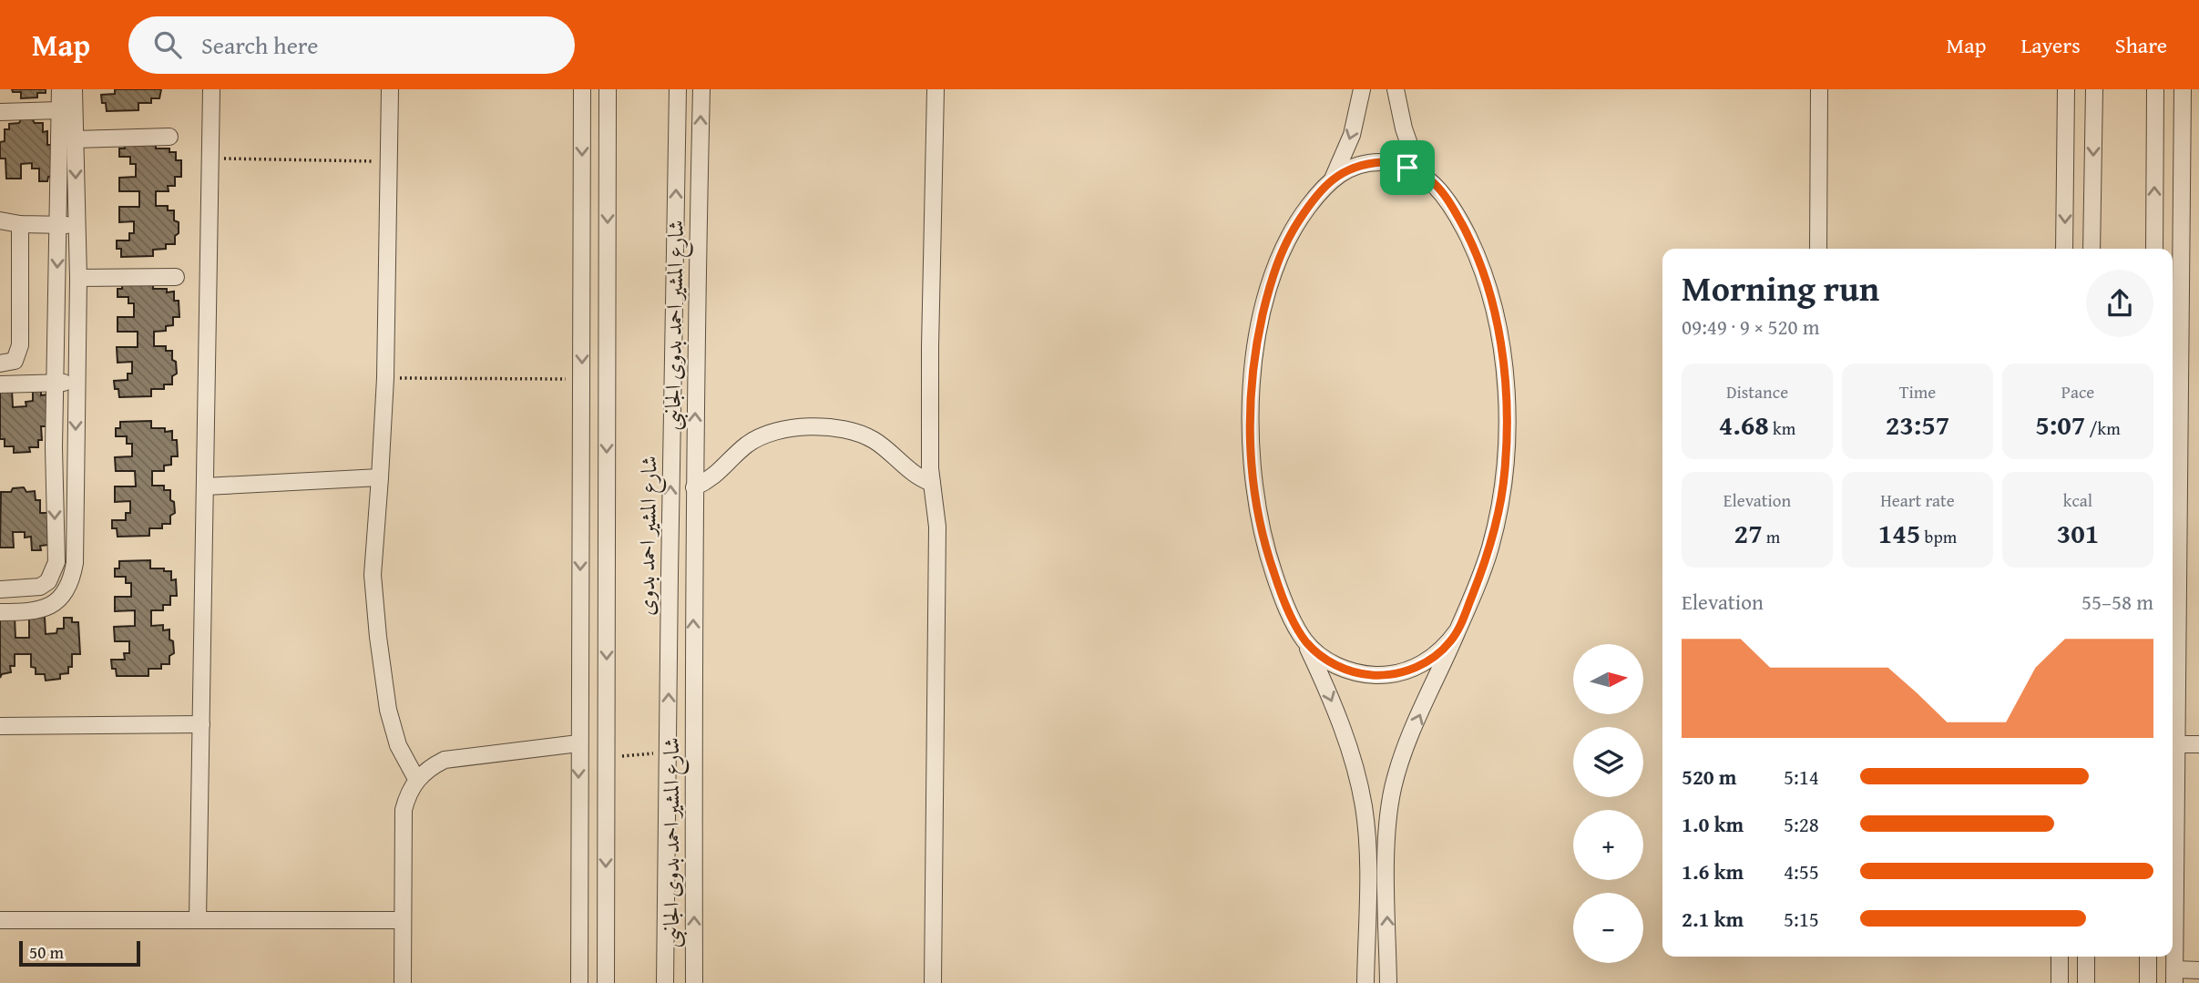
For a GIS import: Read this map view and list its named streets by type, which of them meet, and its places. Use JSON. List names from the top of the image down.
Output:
{
  "streets": {
    "street": ["شارع المشير احمد بدوى الجانبى", "شارع المشير احمد بدوى"]
  },
  "scale_bar": "50 m",
  "north": "right",
  "page": {
    "header": "Map",
    "search": "Search here",
    "nav": ["Map", "Layers", "Share"],
    "heading": ["Morning run", "09:49 · 9 × 520 m"],
    "stats": [
      ["Distance", "4.68 km"],
      ["Time", "23:57"],
      ["Pace", "5:07 /km"],
      ["Elevation", "27 m"],
      ["Heart rate", "145 bpm"],
      ["kcal", "301"]
    ],
    "chart": ["Elevation", "55–58 m"],
    "map_buttons": ["+", "−"],
    "list": [
      {
        "name": "520 m",
        "note": "5:14"
      },
      {
        "name": "1.0 km",
        "note": "5:28"
      },
      {
        "name": "1.6 km",
        "note": "4:55"
      },
      {
        "name": "2.1 km",
        "note": "5:15"
      }
    ],
    "scale": "50 m"
  }
}
